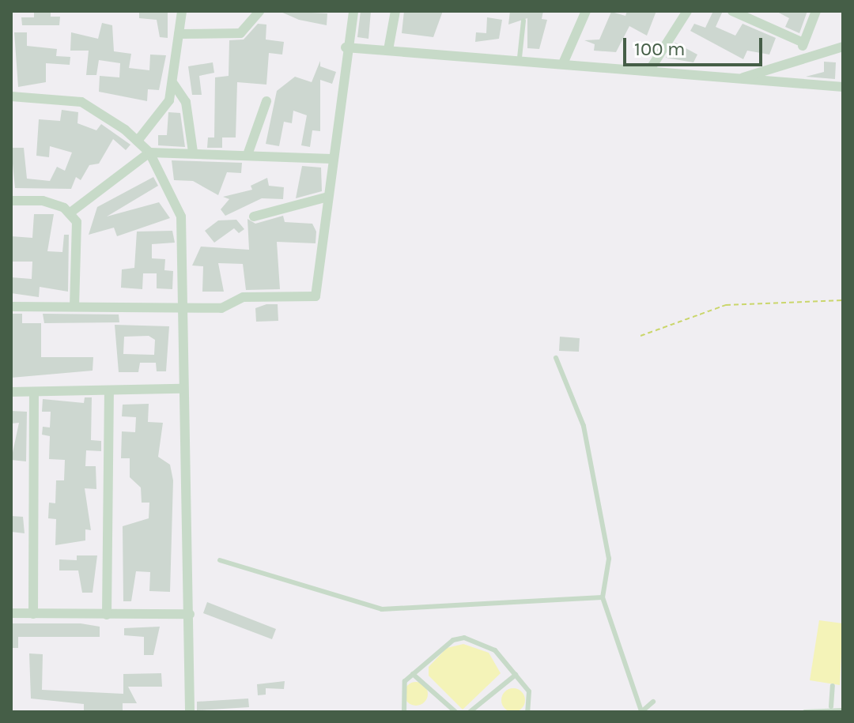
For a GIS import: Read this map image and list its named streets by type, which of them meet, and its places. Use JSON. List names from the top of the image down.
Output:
{
  "scale_bar": "100 m"
}
